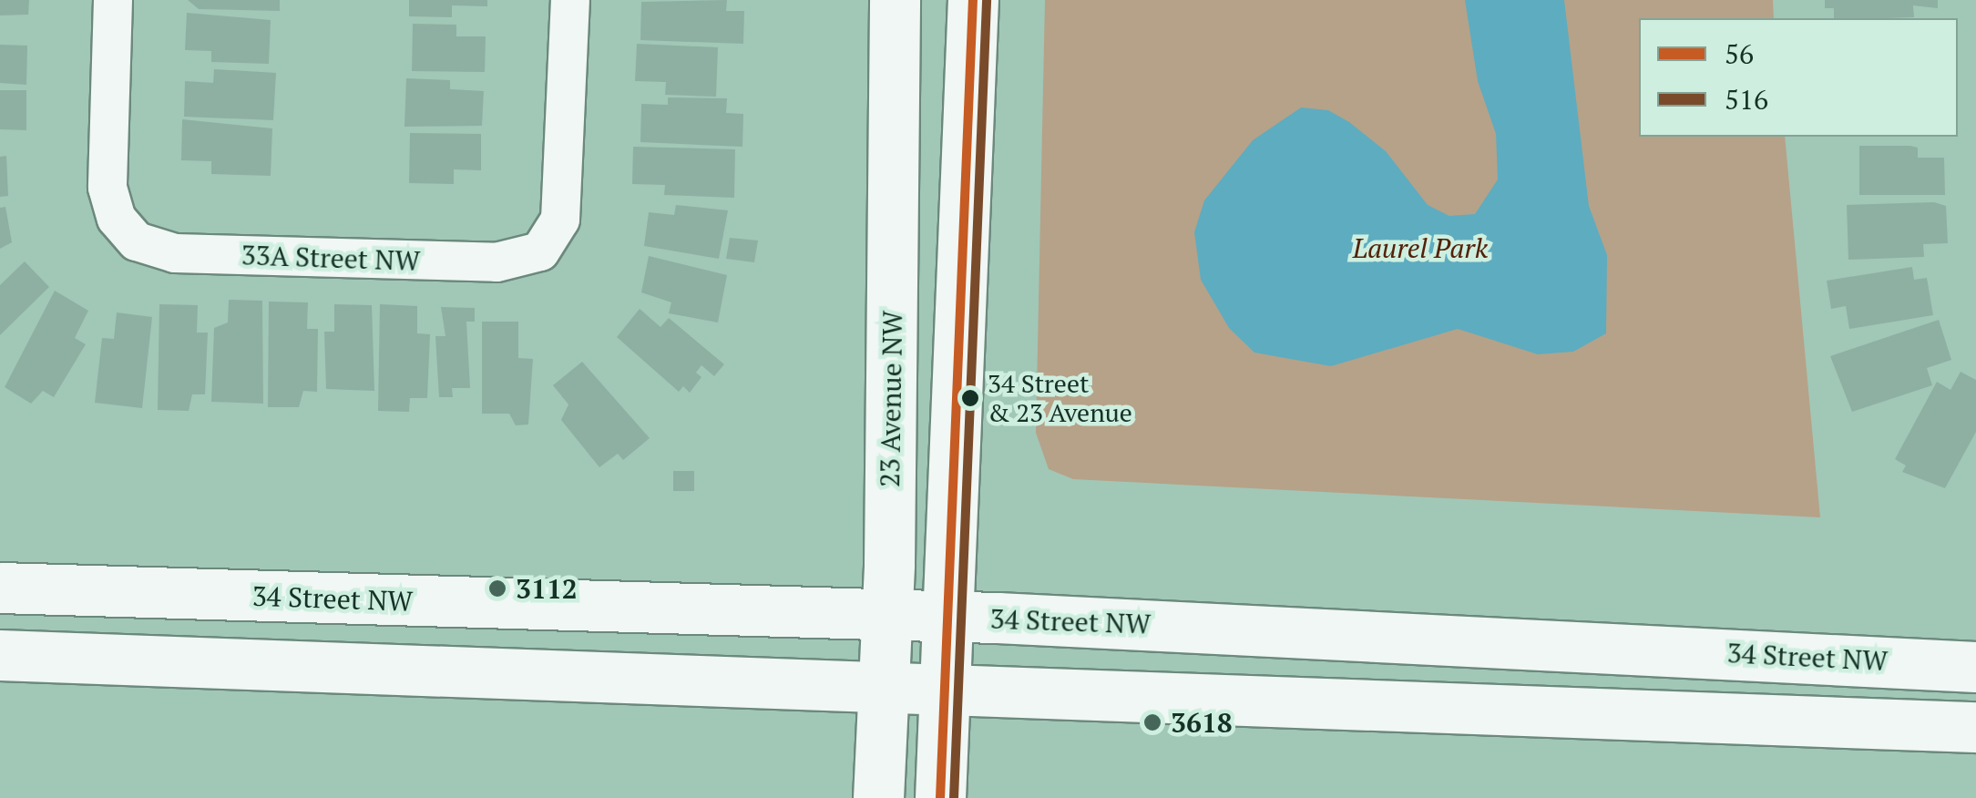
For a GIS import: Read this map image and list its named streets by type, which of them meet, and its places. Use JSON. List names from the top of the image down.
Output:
{
  "streets": {
    "main road": ["23 Avenue NW", "34 Street NW"],
    "street": ["33A Street NW"]
  },
  "crossings": [
    ["23 Avenue NW", "34 Street NW"]
  ],
  "parks": ["Laurel Park"],
  "places": ["34 Street & 23 Avenue", "3112", "3618"],
  "lines": ["transit line 56", "transit line 516"],
  "legend": ["56", "516"]
}
